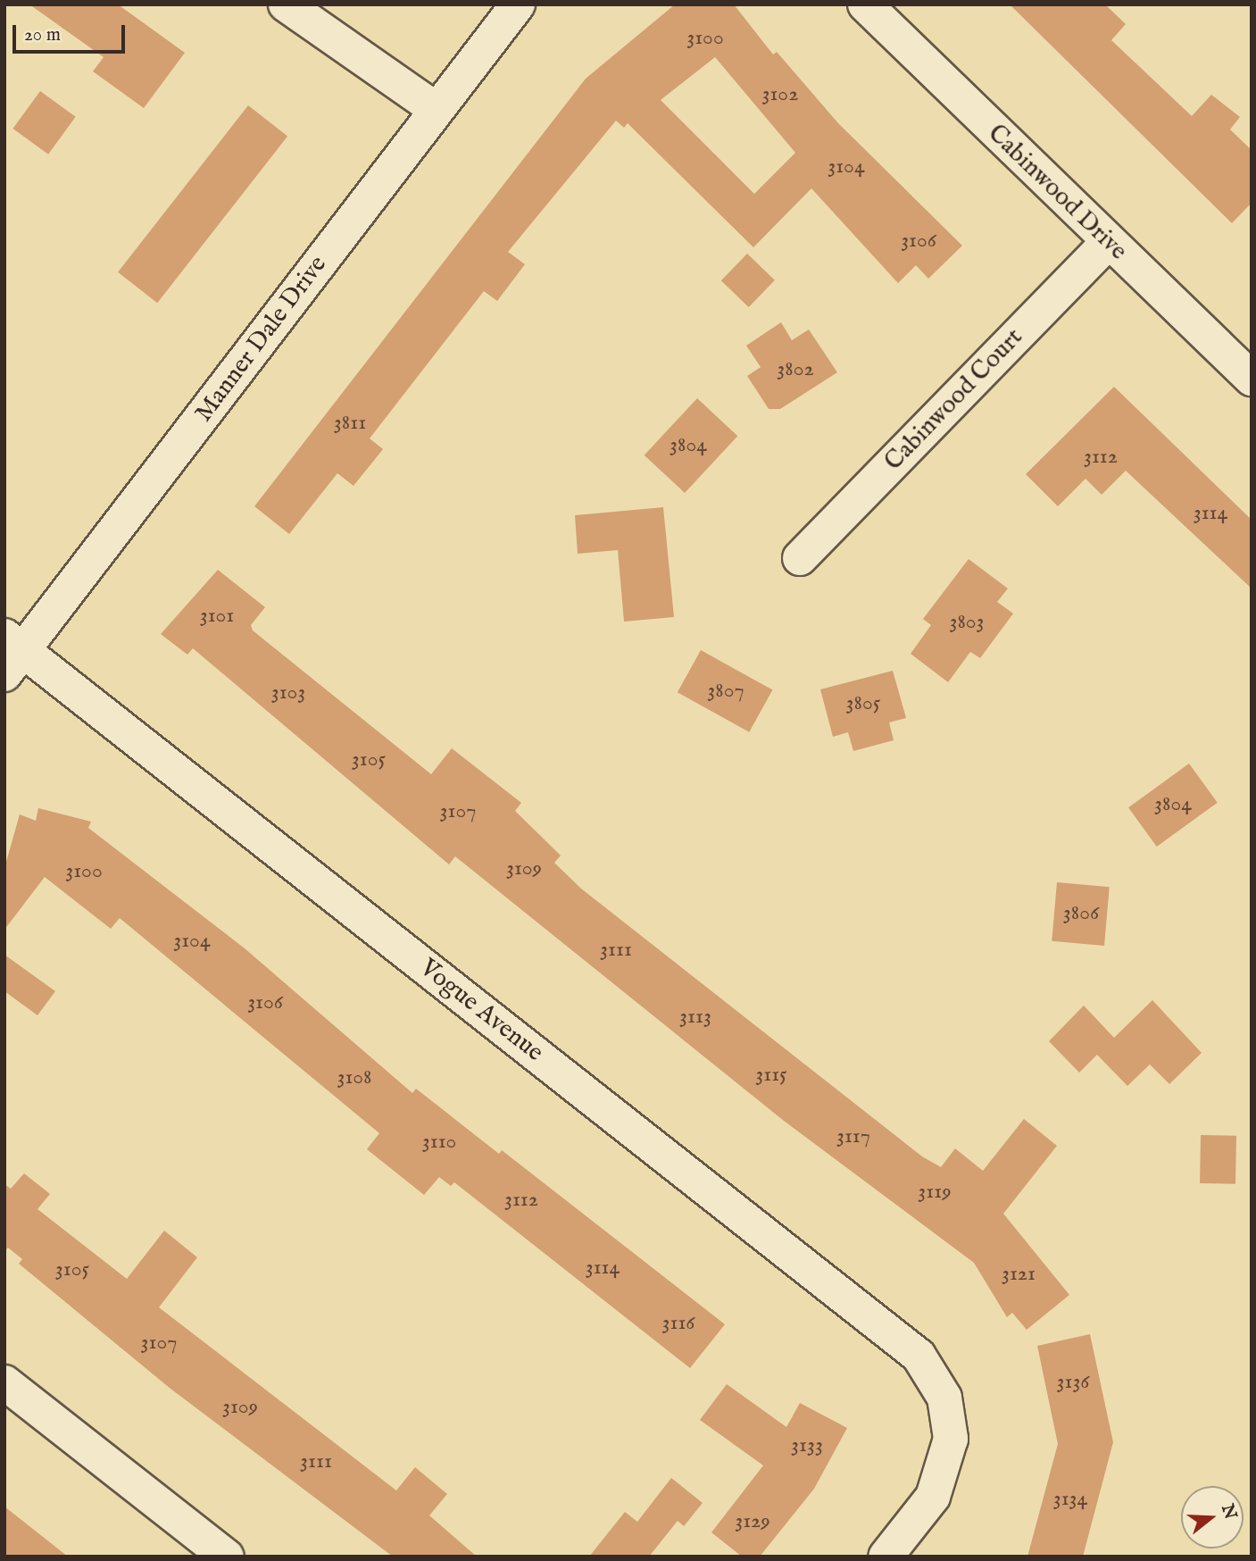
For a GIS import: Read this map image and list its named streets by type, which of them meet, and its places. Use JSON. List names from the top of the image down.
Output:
{
  "streets": {
    "street": [
      "Cabinwood Drive",
      "Manner Dale Drive",
      "Cabinwood Court",
      "Vogue Avenue"
    ]
  },
  "crossings": [
    ["Cabinwood Drive", "Cabinwood Court"],
    ["Manner Dale Drive", "Vogue Avenue"]
  ],
  "house_numbers": [
    "3100",
    "3102",
    "3104",
    "3106",
    "3802",
    "3811",
    "3804",
    "3112",
    "3114",
    "3101",
    "3803",
    "3807",
    "3103",
    "3805",
    "3105",
    "3804",
    "3107",
    "3109",
    "3100",
    "3806",
    "3104",
    "3111",
    "3106",
    "3113",
    "3115",
    "3108",
    "3117",
    "3110",
    "3119",
    "3112",
    "3114",
    "3105",
    "3121",
    "3116",
    "3107",
    "3136",
    "3109",
    "3133",
    "3111",
    "3134",
    "3129"
  ],
  "scale_bar": "20 m",
  "north": "right"
}
